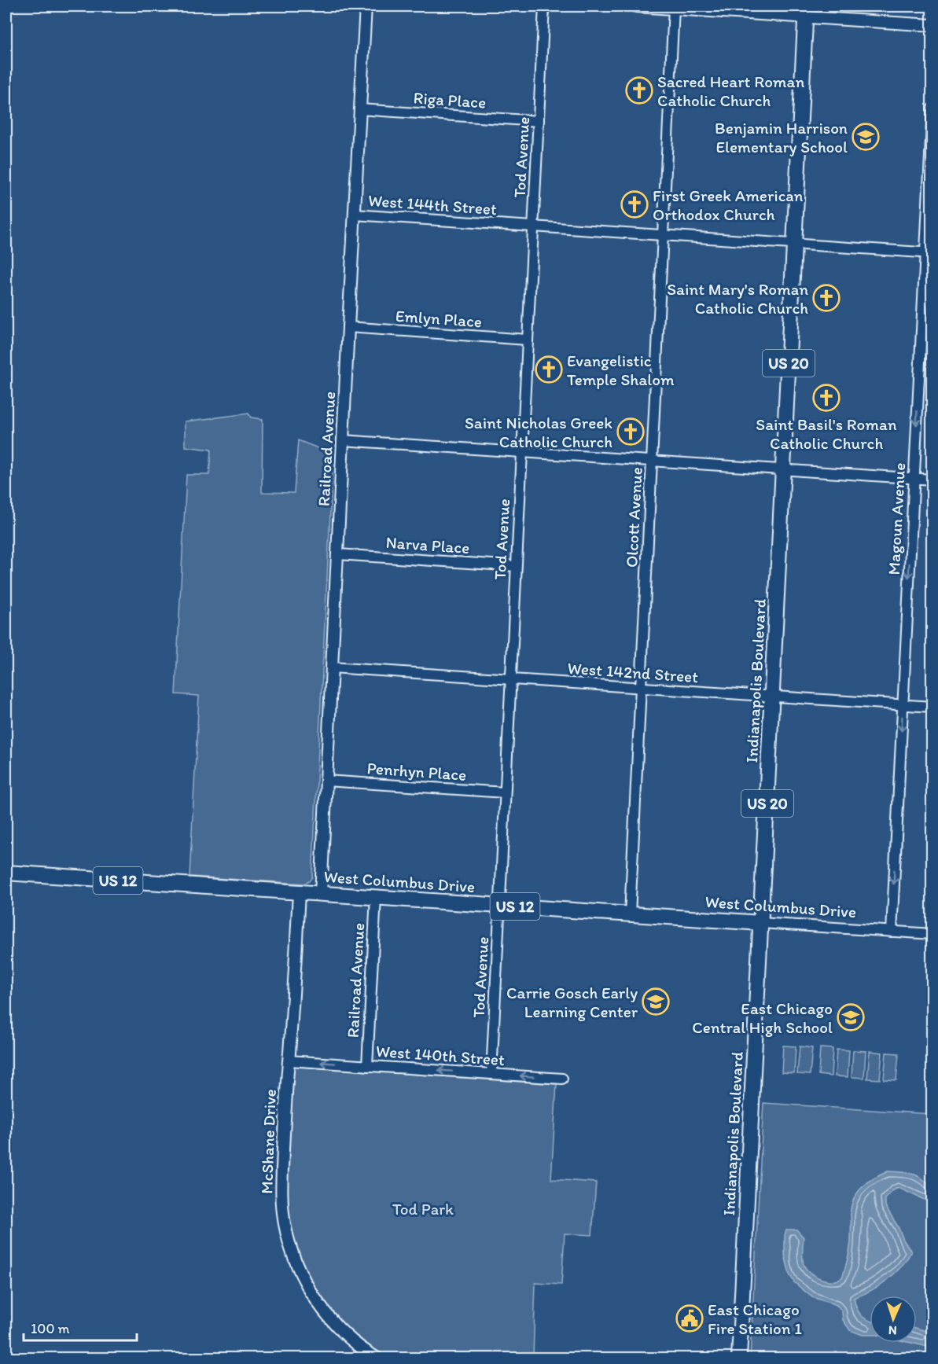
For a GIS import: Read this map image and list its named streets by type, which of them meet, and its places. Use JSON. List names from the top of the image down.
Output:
{
  "streets": {
    "main road": [
      "US 20",
      "Indianapolis Boulevard",
      "US 12",
      "West Columbus Drive"
    ],
    "street": [
      "Riga Place",
      "Tod Avenue",
      "West 144th Street",
      "Emlyn Place",
      "Railroad Avenue",
      "Olcott Avenue",
      "Magoun Avenue",
      "Narva Place",
      "West 142nd Street",
      "Penrhyn Place",
      "West 140th Street",
      "McShane Drive"
    ]
  },
  "crossings": [
    ["Riga Place", "Tod Avenue"],
    ["Riga Place", "Railroad Avenue"],
    ["Tod Avenue", "West 144th Street"],
    ["Tod Avenue", "Emlyn Place"],
    ["Tod Avenue", "Narva Place"],
    ["Tod Avenue", "West 142nd Street"],
    ["Tod Avenue", "Penrhyn Place"],
    ["Tod Avenue", "West Columbus Drive"],
    ["Tod Avenue", "West 140th Street"],
    ["West 144th Street", "Railroad Avenue"],
    ["West 144th Street", "Olcott Avenue"],
    ["West 144th Street", "Magoun Avenue"],
    ["West 144th Street", "Indianapolis Boulevard"],
    ["Emlyn Place", "Railroad Avenue"],
    ["Railroad Avenue", "Narva Place"],
    ["Railroad Avenue", "West 142nd Street"],
    ["Railroad Avenue", "Penrhyn Place"],
    ["Railroad Avenue", "West Columbus Drive"],
    ["Railroad Avenue", "West 140th Street"],
    ["Olcott Avenue", "West 142nd Street"],
    ["Olcott Avenue", "West Columbus Drive"],
    ["Magoun Avenue", "West 142nd Street"],
    ["Magoun Avenue", "West Columbus Drive"],
    ["West 142nd Street", "Indianapolis Boulevard"],
    ["Indianapolis Boulevard", "West Columbus Drive"],
    ["West Columbus Drive", "McShane Drive"],
    ["West 140th Street", "McShane Drive"]
  ],
  "one_way": ["Magoun Avenue", "West 140th Street"],
  "parks": ["Tod Park"],
  "places": {
    "church": [
      "Sacred Heart Roman Catholic Church",
      "First Greek American Orthodox Church",
      "Saint Mary's Roman Catholic Church",
      "Evangelistic Temple Shalom",
      "Saint Basil's Roman Catholic Church",
      "Saint Nicholas Greek Catholic Church"
    ],
    "school or university": ["Benjamin Harrison Elementary School", "Carrie Gosch Early Learning Center", "East Chicago Central High School"],
    "public building": ["East Chicago Fire Station 1"]
  },
  "scale_bar": "100 m",
  "north": "bottom"
}
